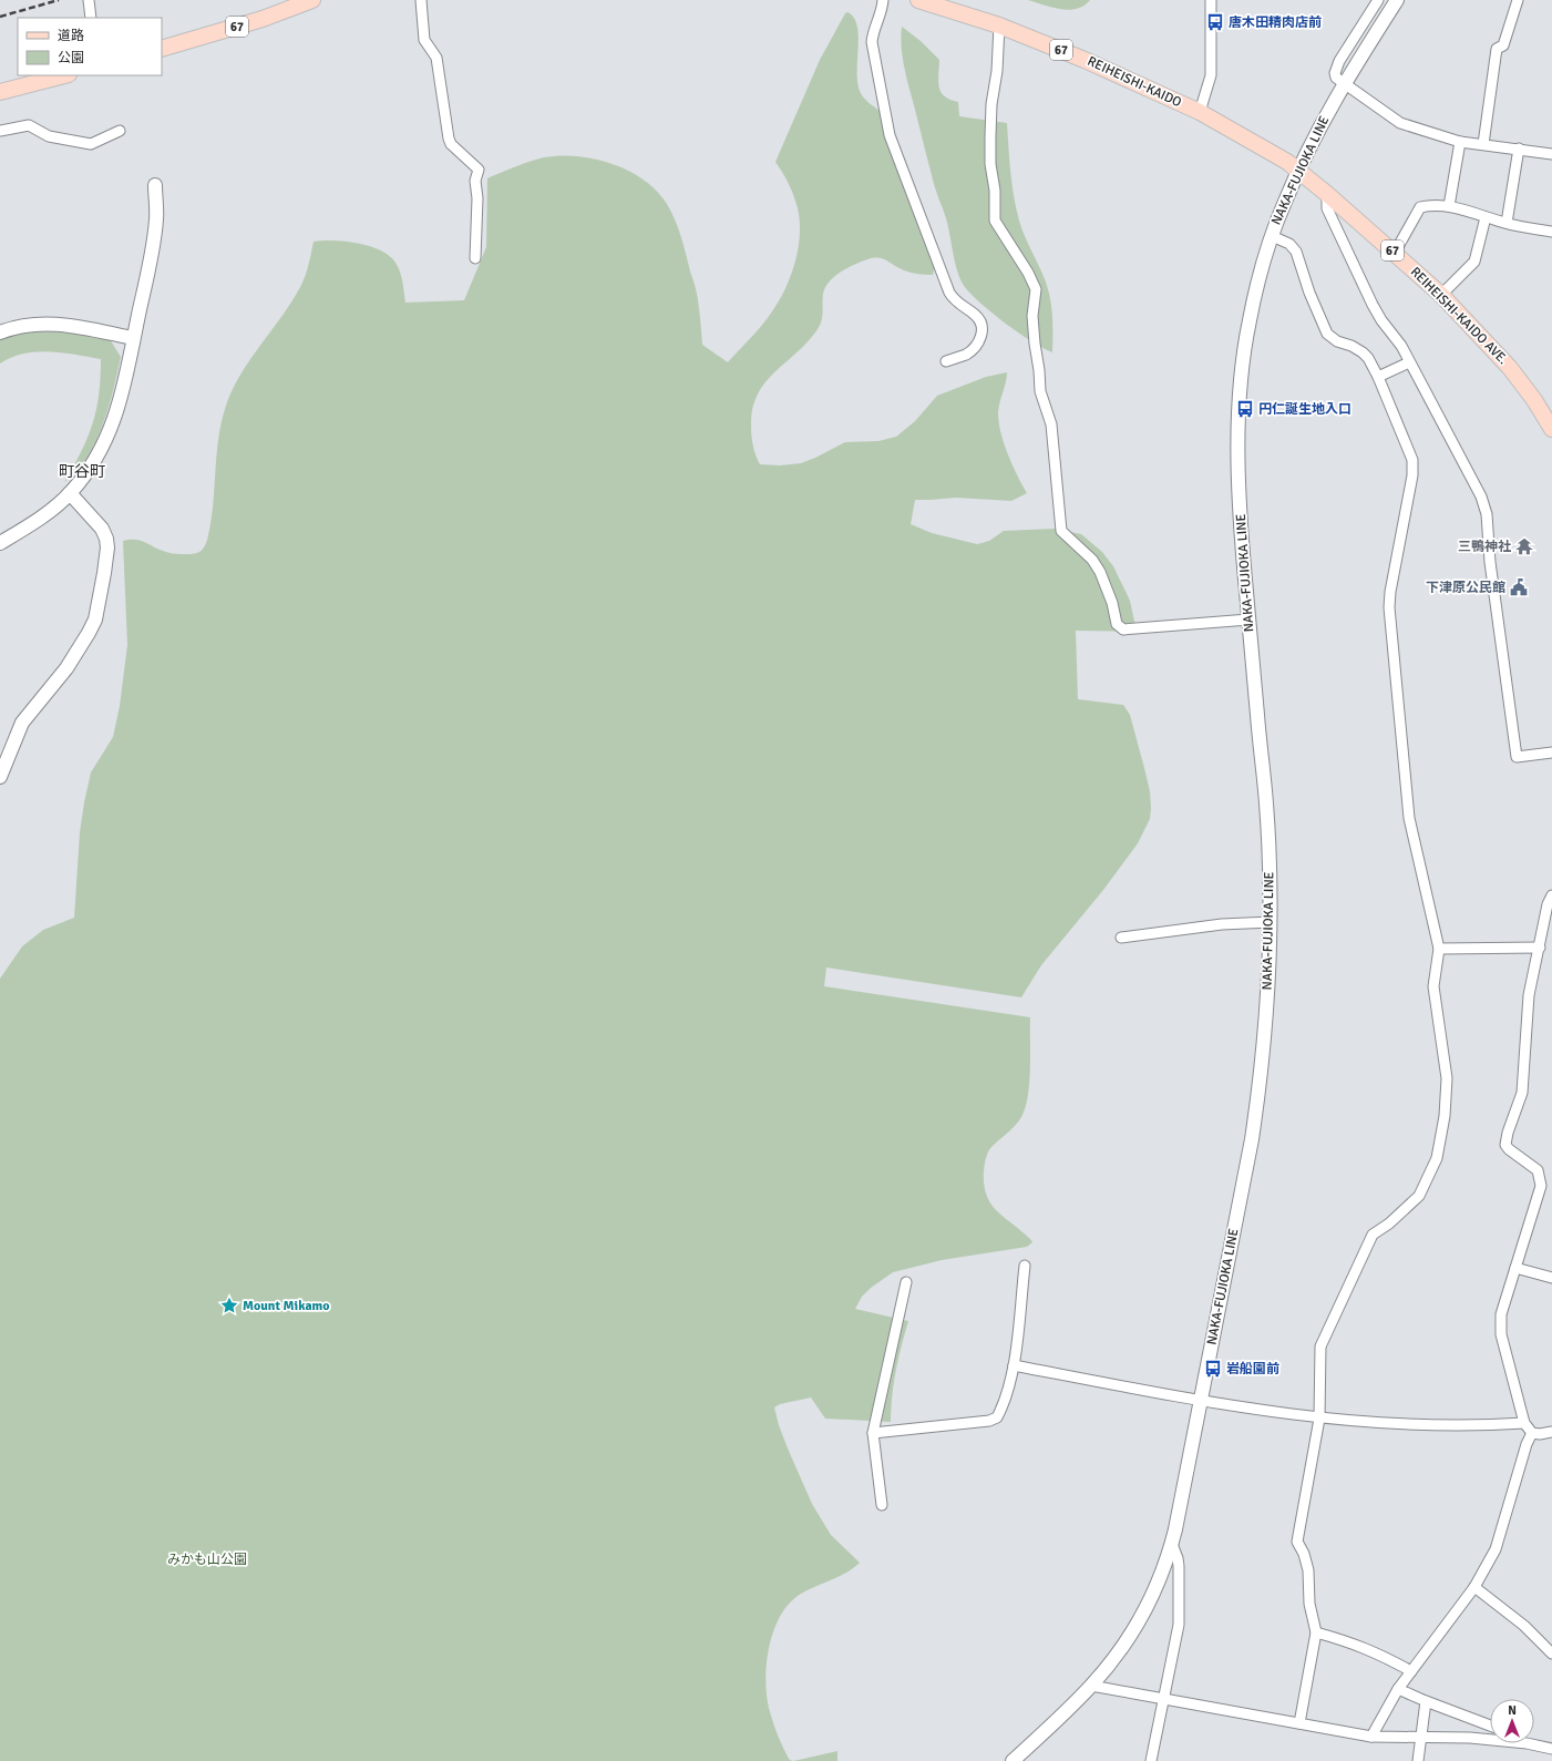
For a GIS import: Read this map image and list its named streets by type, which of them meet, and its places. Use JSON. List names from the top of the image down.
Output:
{
  "streets": {
    "main road": [
      "67",
      "REIHEISHI-KAIDO",
      "NAKA-FUJIOKA LINE",
      "REIHEISHI-KAIDO AVE."
    ]
  },
  "crossings": [
    ["REIHEISHI-KAIDO", "REIHEISHI-KAIDO AVE."],
    ["NAKA-FUJIOKA LINE", "REIHEISHI-KAIDO AVE."]
  ],
  "districts": ["町谷町"],
  "parks": ["みかも山公園"],
  "places": {
    "bus stop": ["唐木田精肉店前", "円仁誕生地入口", "岩船園前"],
    "temple": ["三鴨神社"],
    "public building": ["下津原公民館"],
    "place": ["Mount Mikamo"]
  },
  "legend": ["道路", "公園"],
  "north": "top"
}
